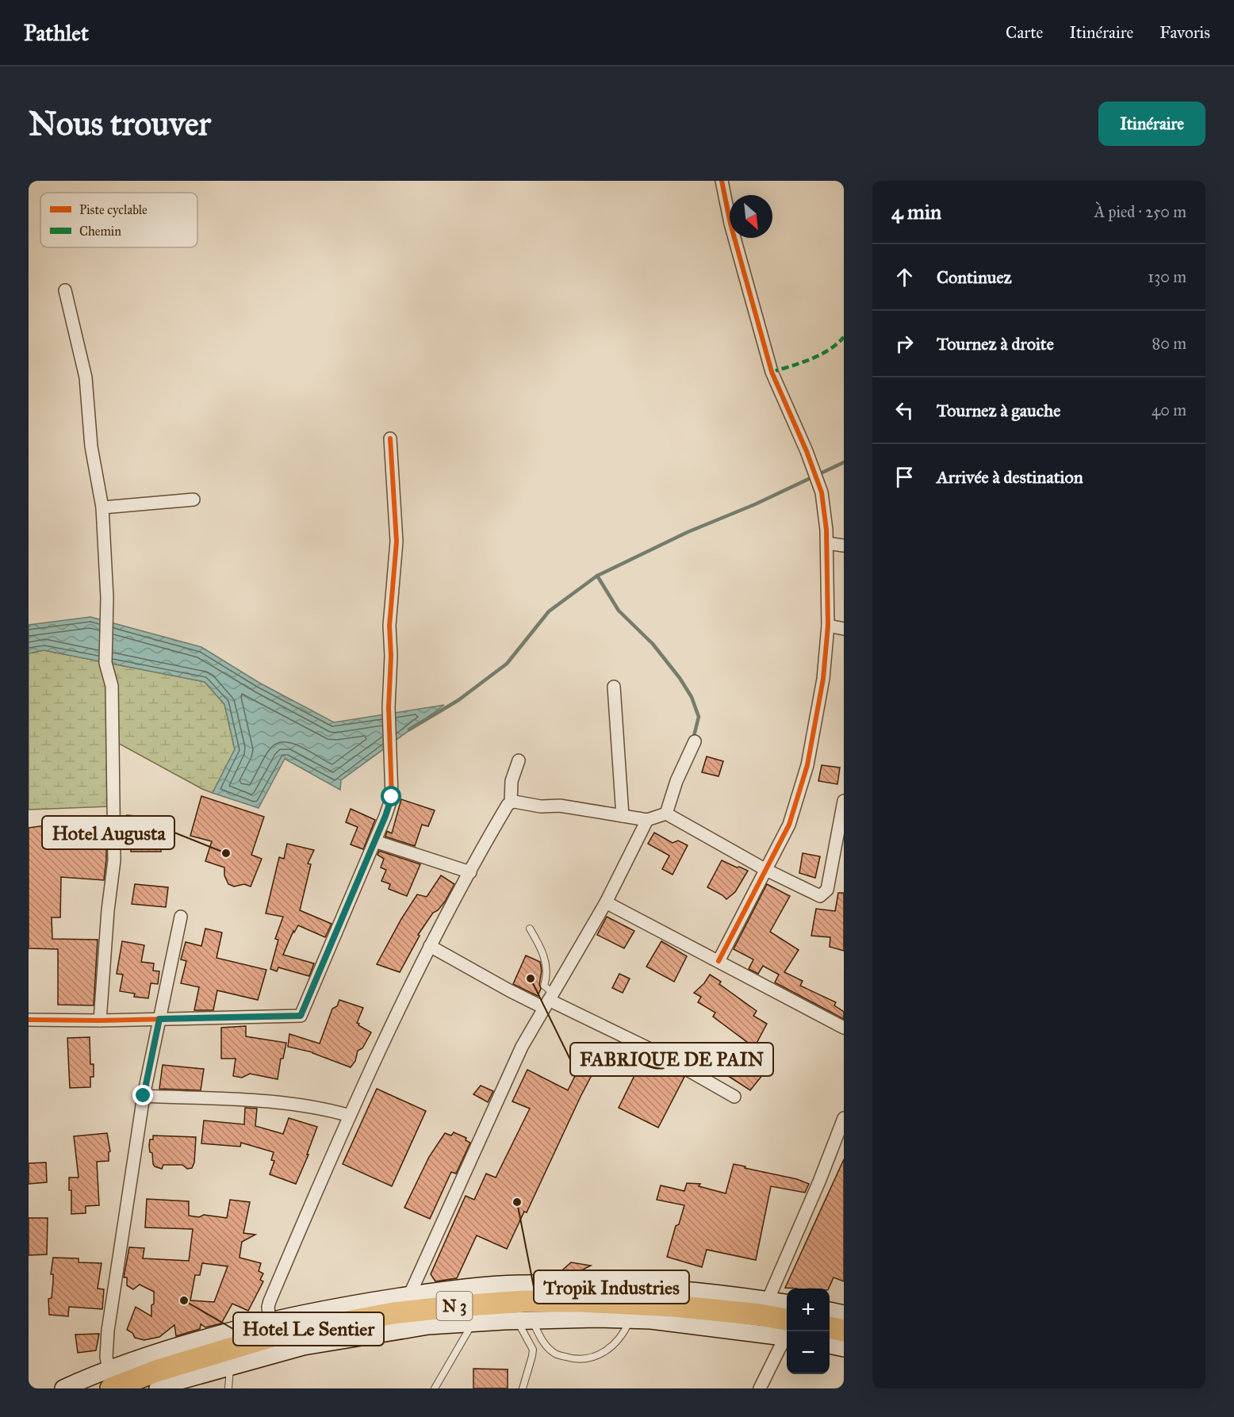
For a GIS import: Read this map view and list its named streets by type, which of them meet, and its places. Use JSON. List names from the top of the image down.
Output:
{
  "streets": {
    "highway": ["N 3"]
  },
  "places": [
    "Hotel Augusta",
    "FABRIQUE DE PAIN",
    "Tropik Industries",
    "Hotel Le Sentier"
  ],
  "legend": ["Piste cyclable", "Chemin"],
  "north": "bottom right",
  "page": {
    "header": "Pathlet",
    "nav": ["Carte", "Itinéraire", "Favoris"],
    "buttons": "Itinéraire",
    "title": "Nous trouver",
    "heading": ["4 min", "À pied · 250 m"],
    "list": [
      ["Continuez", "130 m"],
      ["Tournez à droite", "80 m"],
      ["Tournez à gauche", "40 m"],
      "Arrivée à destination"
    ],
    "map_buttons": ["+", "−"]
  }
}
